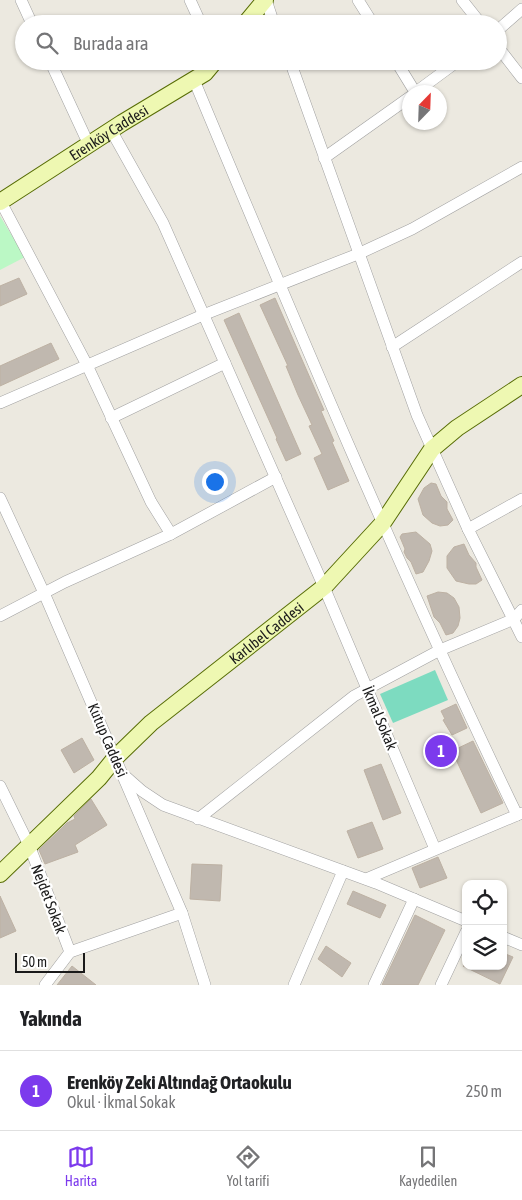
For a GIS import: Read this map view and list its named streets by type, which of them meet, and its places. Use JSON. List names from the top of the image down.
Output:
{
  "streets": {
    "street": [
      "Erenköy Caddesi",
      "Karlıbel Caddesi",
      "İkmal Sokak",
      "Kutup Caddesi",
      "Nejdet Sokak"
    ]
  },
  "crossings": [
    ["Erenköy Caddesi", "İkmal Sokak"],
    ["Karlıbel Caddesi", "İkmal Sokak"],
    ["Karlıbel Caddesi", "Kutup Caddesi"],
    ["Karlıbel Caddesi", "Nejdet Sokak"]
  ],
  "scale_bar": "50 m",
  "north": "top right",
  "page": {
    "search": "Burada ara",
    "pins": "1",
    "scale": "50 m",
    "heading": "Yakında",
    "list": [
      {
        "mark": "1",
        "name": "Erenköy Zeki Altındağ Ortaokulu",
        "note": "Okul · İkmal Sokak",
        "value": "250 m"
      }
    ],
    "nav": ["Harita", "Yol tarifi", "Kaydedilen"]
  }
}
